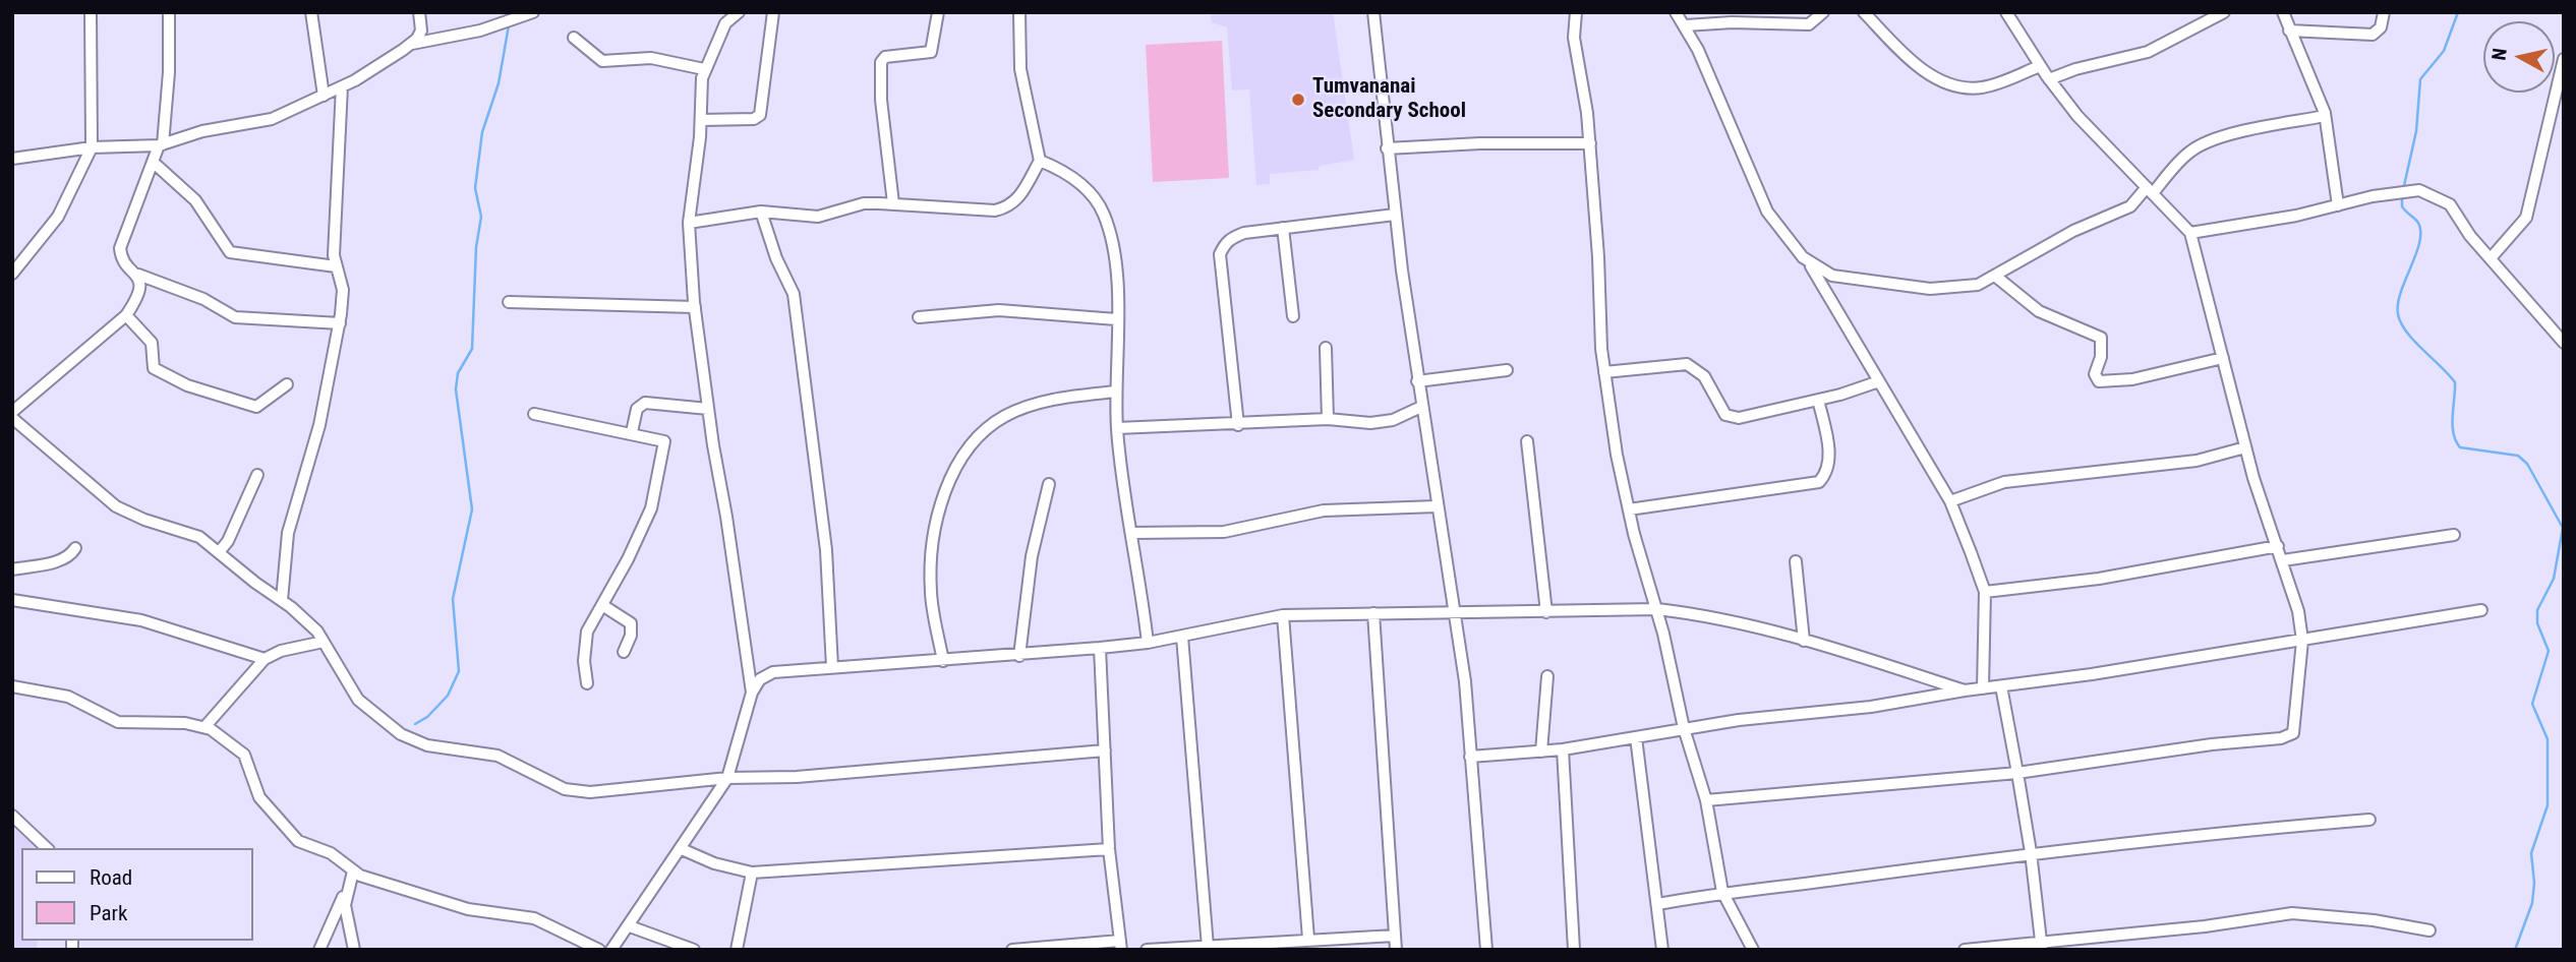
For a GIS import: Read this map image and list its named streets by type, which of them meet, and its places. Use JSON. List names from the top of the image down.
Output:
{
  "places": ["Tumvananai Secondary School"],
  "legend": ["Road", "Park"],
  "north": "left"
}
